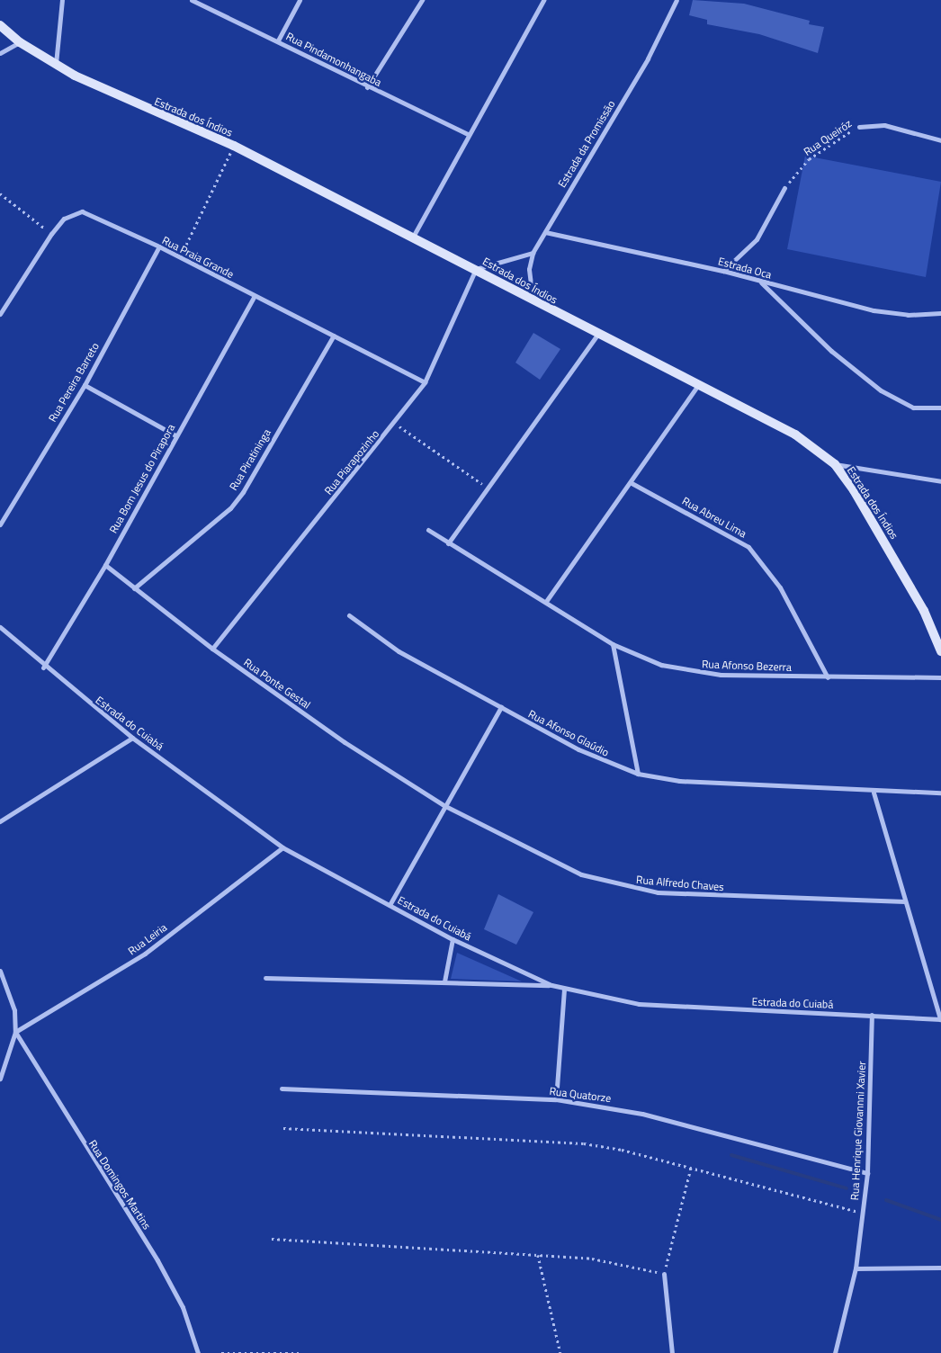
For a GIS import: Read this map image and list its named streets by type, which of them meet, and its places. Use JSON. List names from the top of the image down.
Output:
{
  "streets": {
    "street": [
      "Rua Pindamonhangaba",
      "Estrada dos Índios",
      "Rua Queiróz",
      "Estrada da Promissão",
      "Rua Praia Grande",
      "Estrada Oca",
      "Rua Pereira Barreto",
      "Rua Piratininga",
      "Rua Piarapozinho",
      "Rua Bom Jesus do Pirapora",
      "Rua Abreu Lima",
      "Rua Afonso Bezerra",
      "Rua Ponte Gestal",
      "Estrada do Cuiabá",
      "Rua Afonso Glaúdio",
      "Rua Alfredo Chaves",
      "Rua Leiria",
      "Rua Quatorze",
      "Rua Henrique Giovannni Xavier",
      "Rua Domingos Martins"
    ]
  },
  "crossings": [
    ["Estrada dos Índios", "Estrada da Promissão"],
    ["Estrada dos Índios", "Rua Piarapozinho"],
    ["Estrada da Promissão", "Estrada Oca"],
    ["Rua Praia Grande", "Rua Pereira Barreto"],
    ["Rua Praia Grande", "Rua Piratininga"],
    ["Rua Praia Grande", "Rua Piarapozinho"],
    ["Rua Praia Grande", "Rua Bom Jesus do Pirapora"],
    ["Rua Piratininga", "Rua Ponte Gestal"],
    ["Rua Piarapozinho", "Rua Ponte Gestal"],
    ["Rua Bom Jesus do Pirapora", "Rua Ponte Gestal"],
    ["Rua Bom Jesus do Pirapora", "Estrada do Cuiabá"],
    ["Rua Abreu Lima", "Rua Afonso Bezerra"],
    ["Rua Ponte Gestal", "Rua Alfredo Chaves"],
    ["Estrada do Cuiabá", "Rua Leiria"],
    ["Estrada do Cuiabá", "Rua Henrique Giovannni Xavier"],
    ["Rua Leiria", "Rua Domingos Martins"],
    ["Rua Quatorze", "Rua Henrique Giovannni Xavier"]
  ]
}
